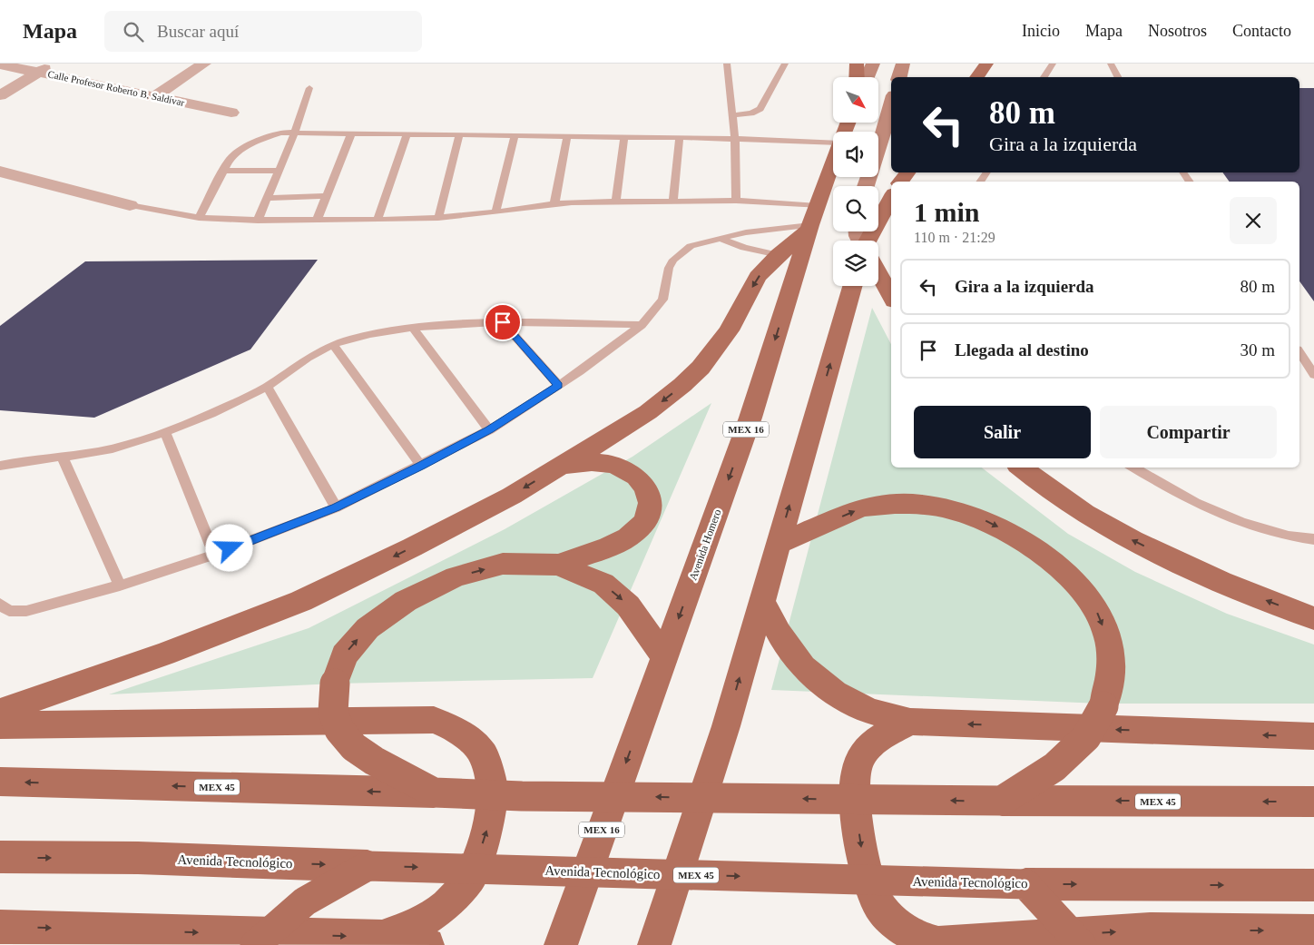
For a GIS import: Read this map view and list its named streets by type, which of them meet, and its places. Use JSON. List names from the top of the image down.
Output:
{
  "streets": {
    "main road": [
      "MEX 16",
      "Avenida Homero",
      "MEX 45",
      "Avenida Tecnológico"
    ],
    "street": ["Calle Profesor Roberto B. Saldívar"]
  },
  "north": "bottom right",
  "page": {
    "header": "Mapa",
    "search": "Buscar aquí",
    "nav": [
      "Inicio",
      "Mapa",
      "Nosotros",
      "Contacto"
    ],
    "turn": ["80 m", "Gira a la izquierda"],
    "heading": ["1 min", "110 m · 21:29"],
    "list": [
      {
        "name": "Gira a la izquierda",
        "value": "80 m"
      },
      {
        "name": "Llegada al destino",
        "value": "30 m"
      }
    ],
    "buttons": ["Salir", "Compartir"]
  }
}
